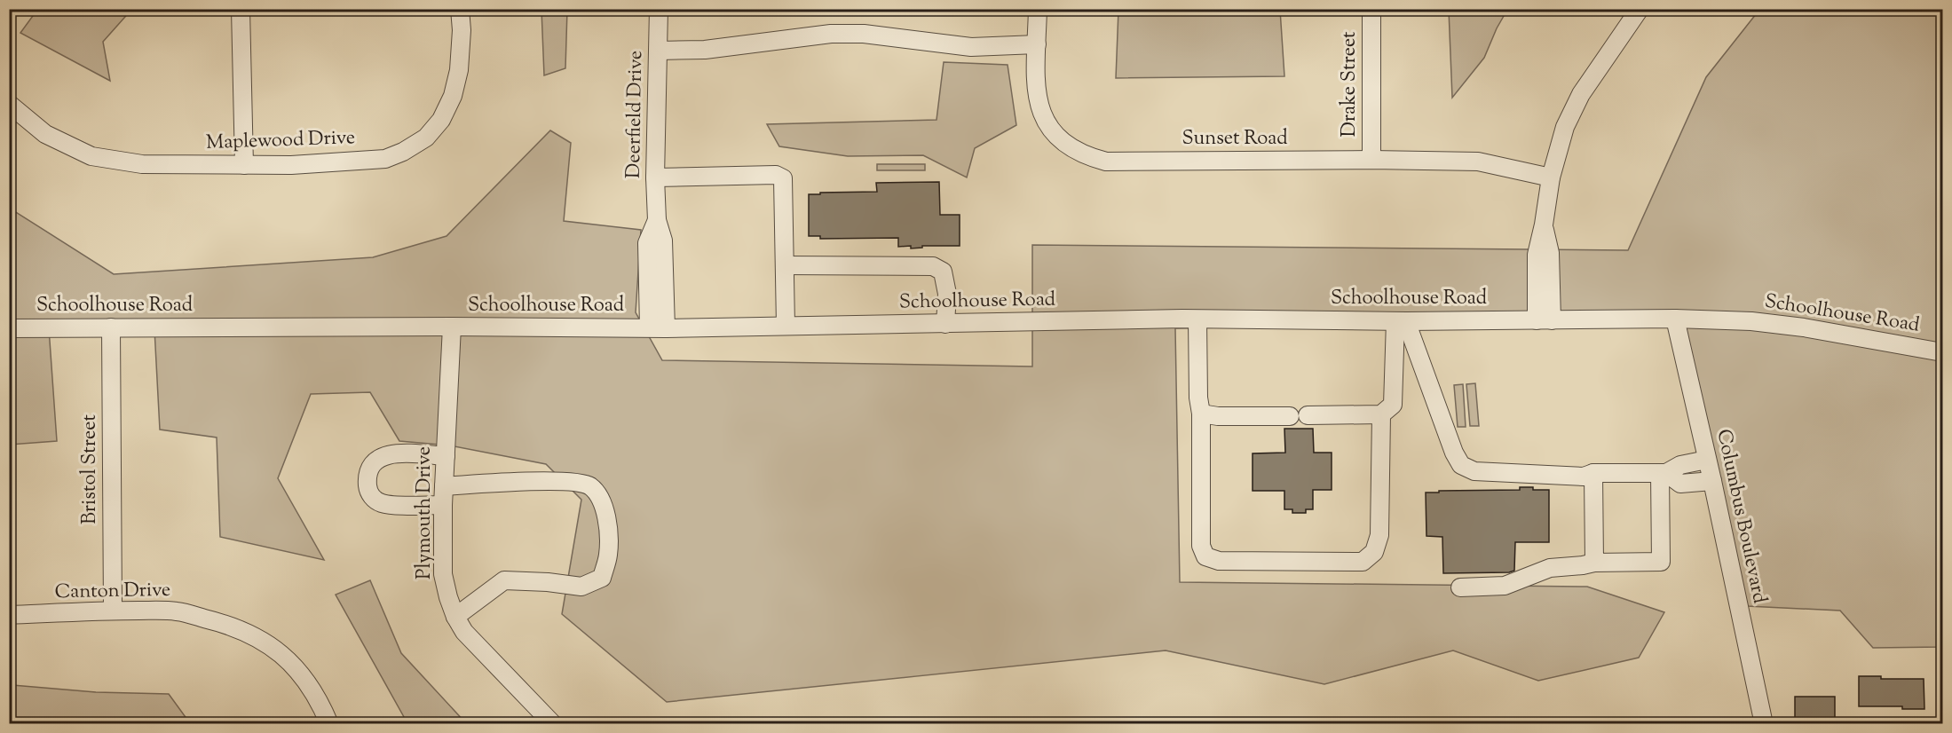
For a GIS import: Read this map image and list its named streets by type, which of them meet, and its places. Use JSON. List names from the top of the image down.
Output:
{
  "streets": {
    "street": [
      "Drake Street",
      "Deerfield Drive",
      "Sunset Road",
      "Maplewood Drive",
      "Schoolhouse Road",
      "Bristol Street",
      "Plymouth Drive",
      "Columbus Boulevard",
      "Canton Drive"
    ]
  },
  "crossings": [
    ["Drake Street", "Sunset Road"],
    ["Deerfield Drive", "Schoolhouse Road"],
    ["Schoolhouse Road", "Bristol Street"],
    ["Schoolhouse Road", "Plymouth Drive"],
    ["Schoolhouse Road", "Columbus Boulevard"],
    ["Bristol Street", "Canton Drive"]
  ]
}
